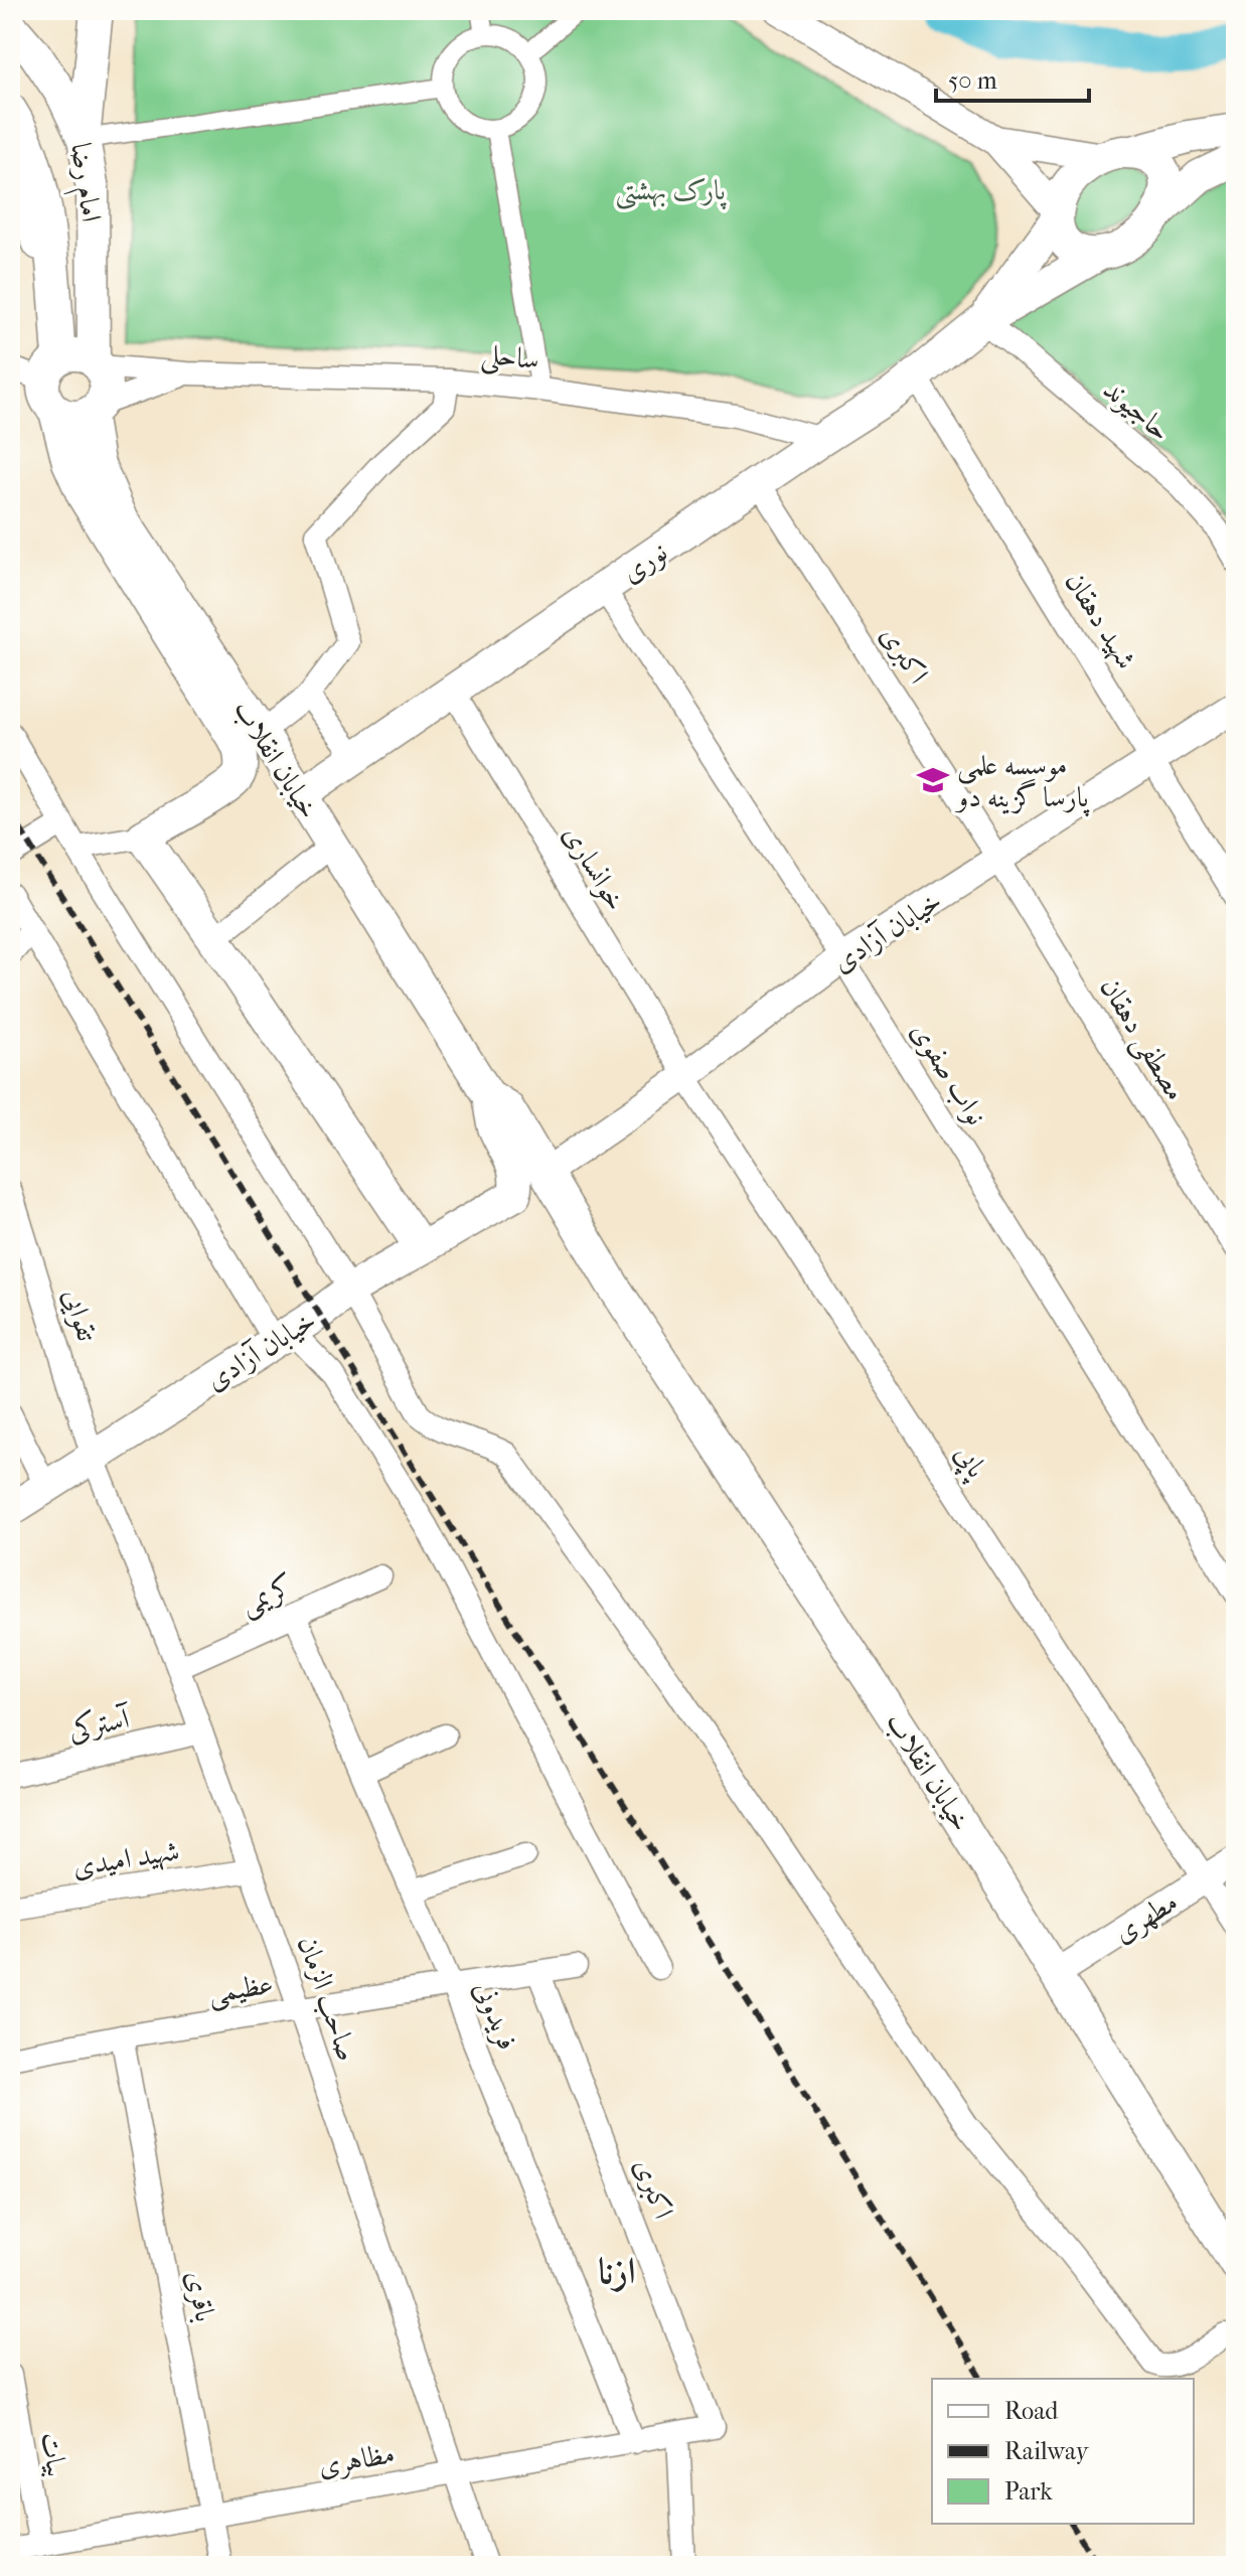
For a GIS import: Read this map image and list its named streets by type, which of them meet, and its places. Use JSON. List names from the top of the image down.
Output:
{
  "streets": {
    "main road": [
      "امام رضا",
      "نوری",
      "خیابان انقلاب",
      "خیابان آزادی"
    ],
    "street": [
      "ساحلی",
      "حاجیوند",
      "شهید دهقان",
      "اکبری",
      "خوانساری",
      "مصطفی دهقان",
      "نواب صفوی",
      "تقوایی",
      "پاپی",
      "کریمی",
      "آسترکی",
      "شهید امیدی",
      "مطهری",
      "عظیمی",
      "صاحب الزمان",
      "فریدونی",
      "باقری",
      "بیات",
      "مظاهری"
    ]
  },
  "crossings": [
    ["امام رضا", "ساحلی"],
    ["امام رضا", "خیابان انقلاب"],
    ["ساحلی", "نوری"],
    ["ساحلی", "خیابان انقلاب"],
    ["حاجیوند", "نوری"],
    ["نوری", "شهید دهقان"],
    ["نوری", "اکبری"],
    ["نوری", "خیابان انقلاب"],
    ["نوری", "خوانساری"],
    ["نوری", "نواب صفوی"],
    ["شهید دهقان", "خیابان آزادی"],
    ["اکبری", "خیابان آزادی"],
    ["اکبری", "مصطفی دهقان"],
    ["اکبری", "عظیمی"],
    ["اکبری", "مظاهری"],
    ["خیابان انقلاب", "خیابان آزادی"],
    ["خیابان انقلاب", "مطهری"],
    ["خوانساری", "خیابان آزادی"],
    ["خوانساری", "پاپی"],
    ["خیابان آزادی", "مصطفی دهقان"],
    ["خیابان آزادی", "نواب صفوی"],
    ["خیابان آزادی", "تقوایی"],
    ["خیابان آزادی", "پاپی"],
    ["خیابان آزادی", "صاحب الزمان"],
    ["تقوایی", "صاحب الزمان"],
    ["پاپی", "مطهری"],
    ["کریمی", "صاحب الزمان"],
    ["کریمی", "فریدونی"],
    ["آسترکی", "صاحب الزمان"],
    ["شهید امیدی", "صاحب الزمان"],
    ["عظیمی", "صاحب الزمان"],
    ["عظیمی", "فریدونی"],
    ["عظیمی", "باقری"],
    ["صاحب الزمان", "مظاهری"],
    ["فریدونی", "مظاهری"],
    ["باقری", "مظاهری"],
    ["بیات", "مظاهری"]
  ],
  "districts": ["ازنا"],
  "parks": ["پارک بهشتی"],
  "places": {
    "school or university": ["موسسه علمی پارسا گزینه دو"]
  },
  "legend": ["Road", "Railway", "Park"],
  "scale_bar": "50 m"
}
